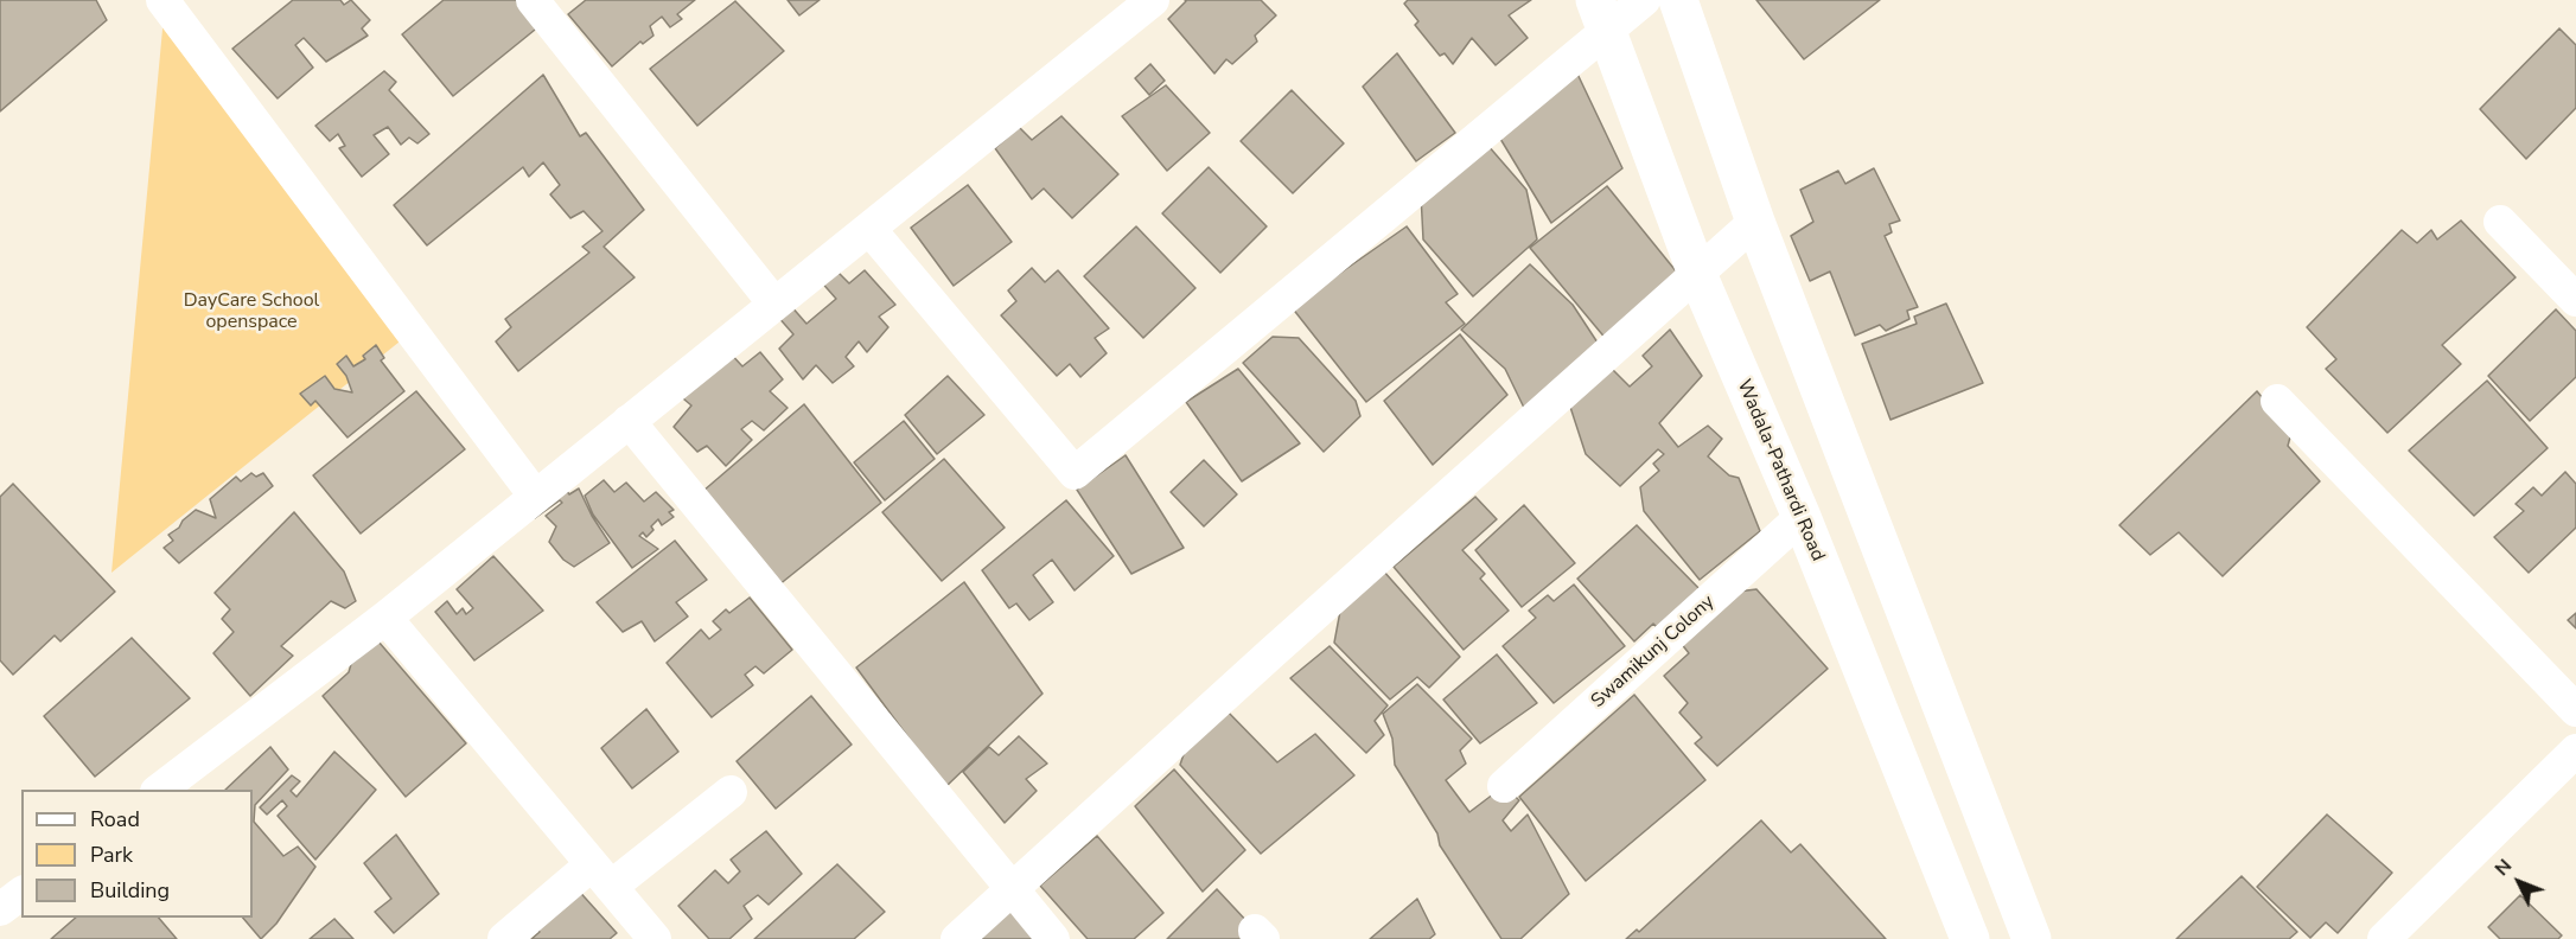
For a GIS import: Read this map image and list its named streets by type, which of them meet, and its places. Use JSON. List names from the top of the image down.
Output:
{
  "streets": {
    "main road": ["Wadala-Pathardi Road"],
    "street": ["Swamikunj Colony"]
  },
  "crossings": [
    ["Wadala-Pathardi Road", "Swamikunj Colony"]
  ],
  "parks": ["DayCare School openspace"],
  "legend": ["Road", "Park", "Building"],
  "north": "top left"
}
